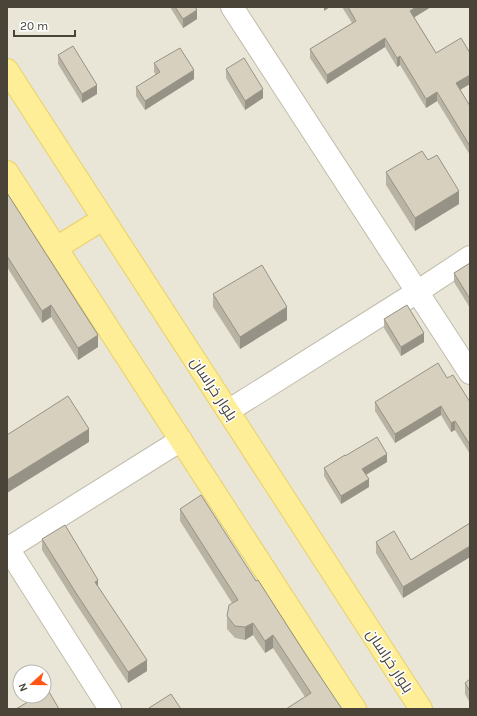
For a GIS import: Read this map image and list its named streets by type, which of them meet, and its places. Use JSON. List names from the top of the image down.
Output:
{
  "streets": {
    "main road": ["بلوار خراسان"]
  },
  "scale_bar": "20 m",
  "north": "left"
}
